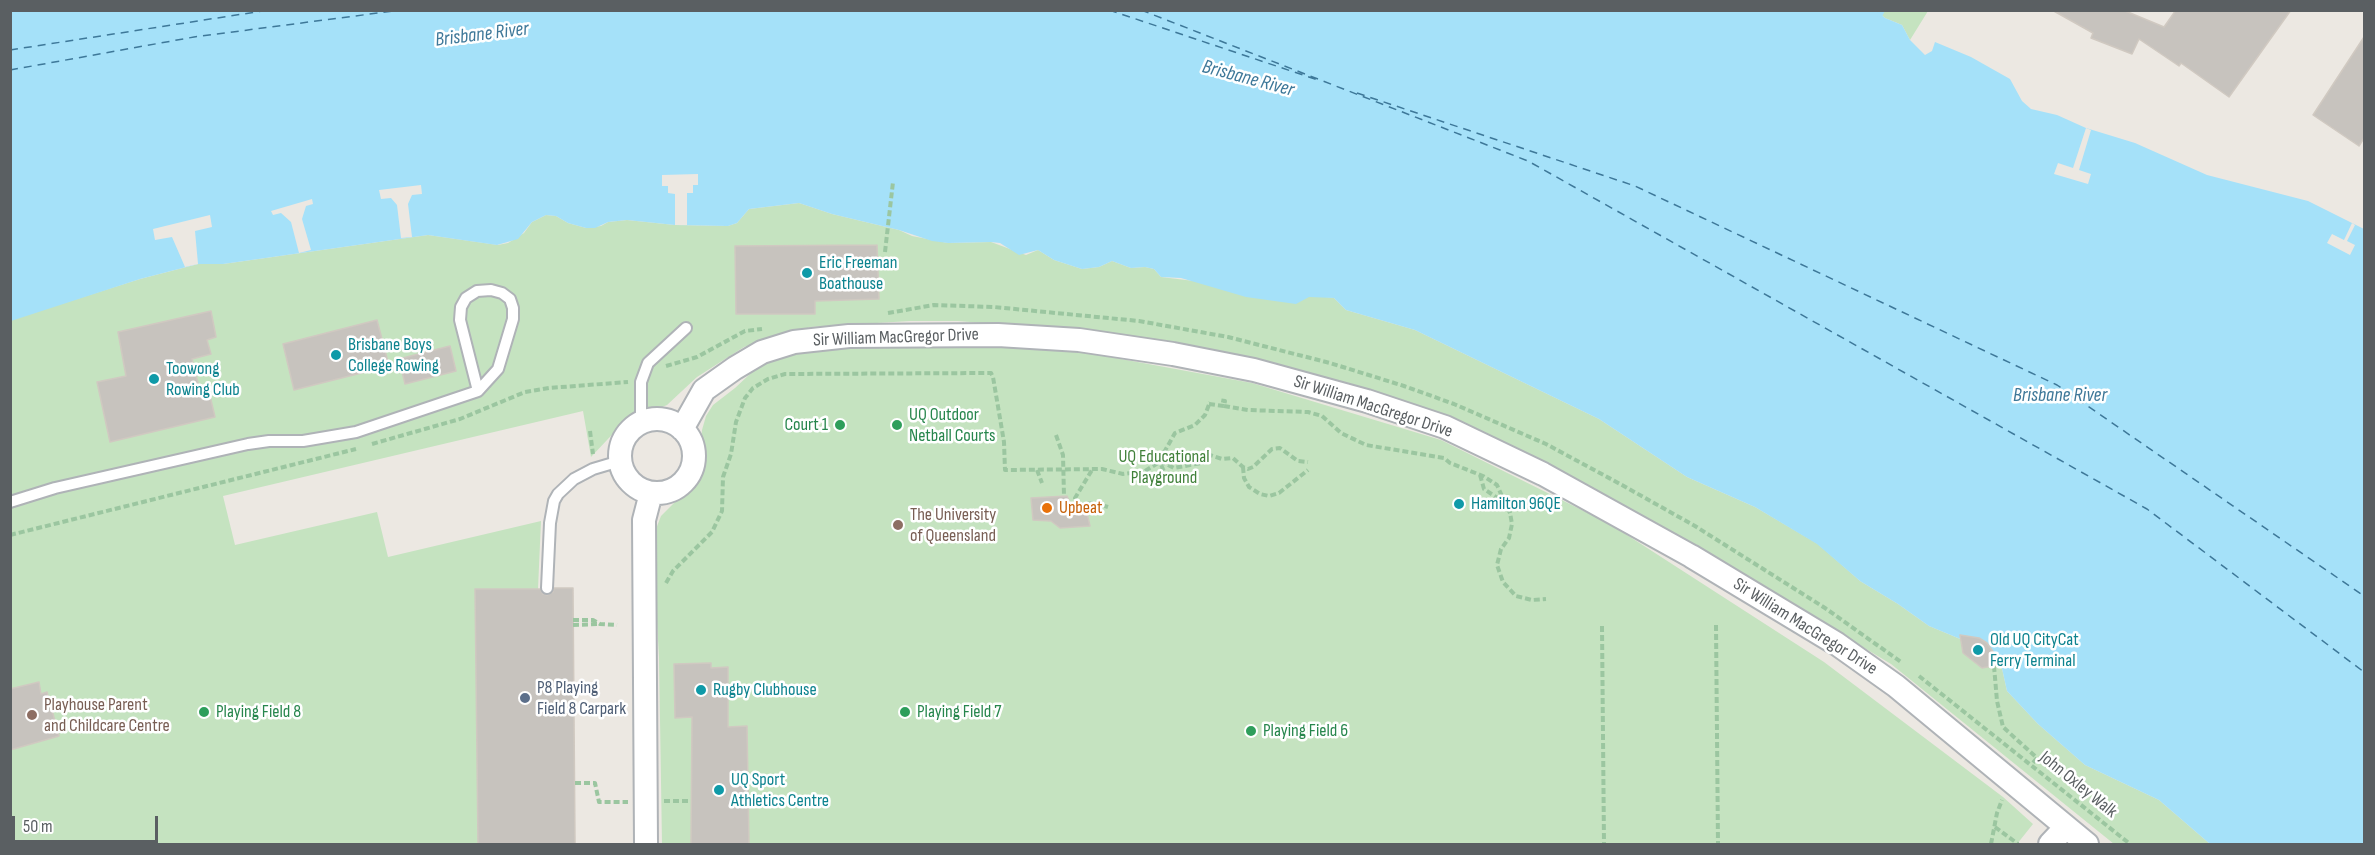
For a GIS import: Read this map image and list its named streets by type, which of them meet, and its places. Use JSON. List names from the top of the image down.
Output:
{
  "streets": {
    "street": ["Sir William MacGregor Drive"],
    "path": ["John Oxley Walk"]
  },
  "water": ["Brisbane River"],
  "parks": ["UQ Educational Playground"],
  "places": [
    "Eric Freeman Boathouse",
    "Brisbane Boys College Rowing",
    "Toowong Rowing Club",
    "Court 1",
    "UQ Outdoor Netball Courts",
    "Hamilton 96QE",
    "Upbeat",
    "The University of Queensland",
    "Old UQ CityCat Ferry Terminal",
    "Rugby Clubhouse",
    "P8 Playing Field 8 Carpark",
    "Playing Field 8",
    "Playing Field 7",
    "Playhouse Parent and Childcare Centre",
    "Playing Field 6",
    "UQ Sport Athletics Centre"
  ],
  "scale_bar": "50 m"
}
